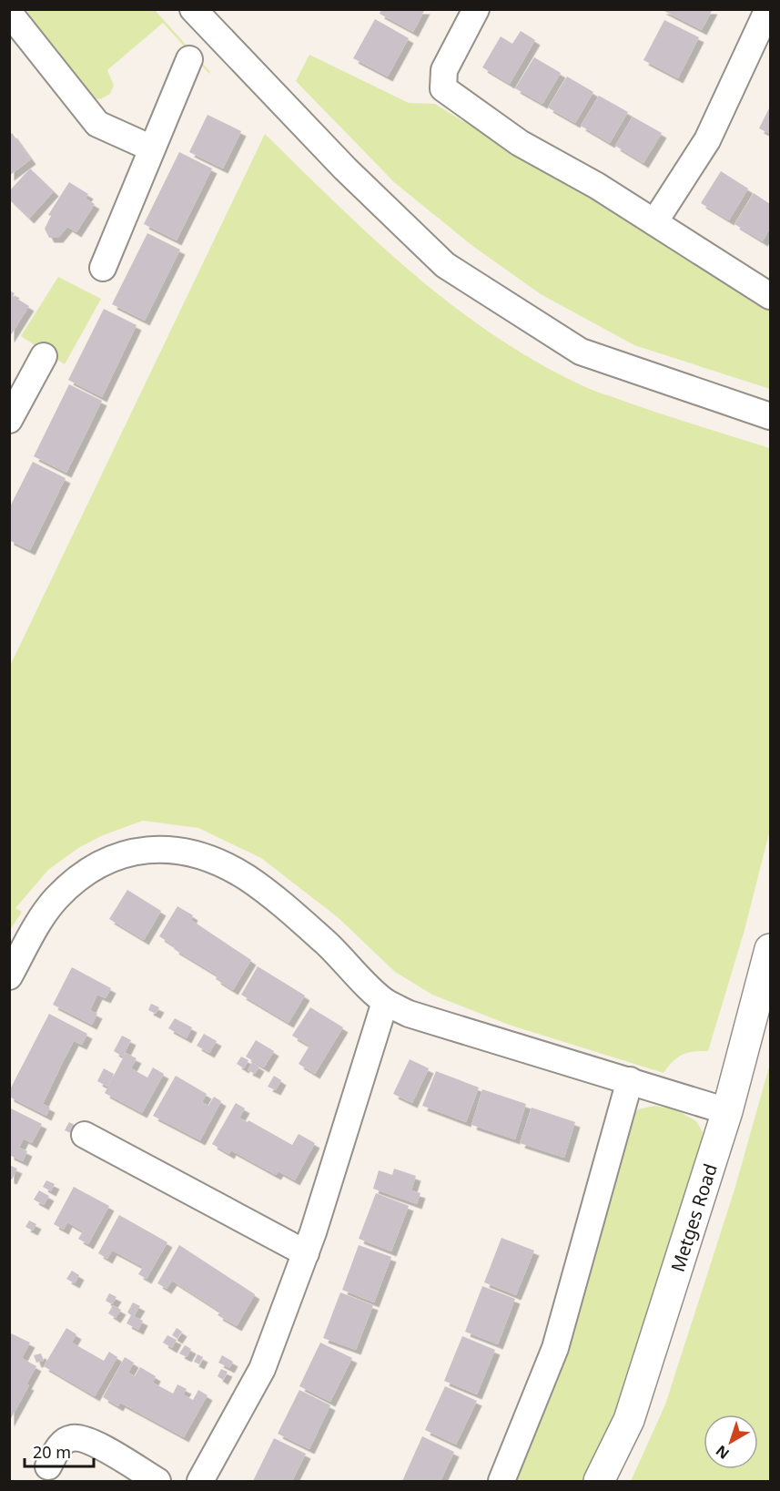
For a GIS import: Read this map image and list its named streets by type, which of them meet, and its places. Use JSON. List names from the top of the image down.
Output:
{
  "streets": {
    "street": ["Metges Road"]
  },
  "scale_bar": "20 m",
  "north": "bottom left"
}
